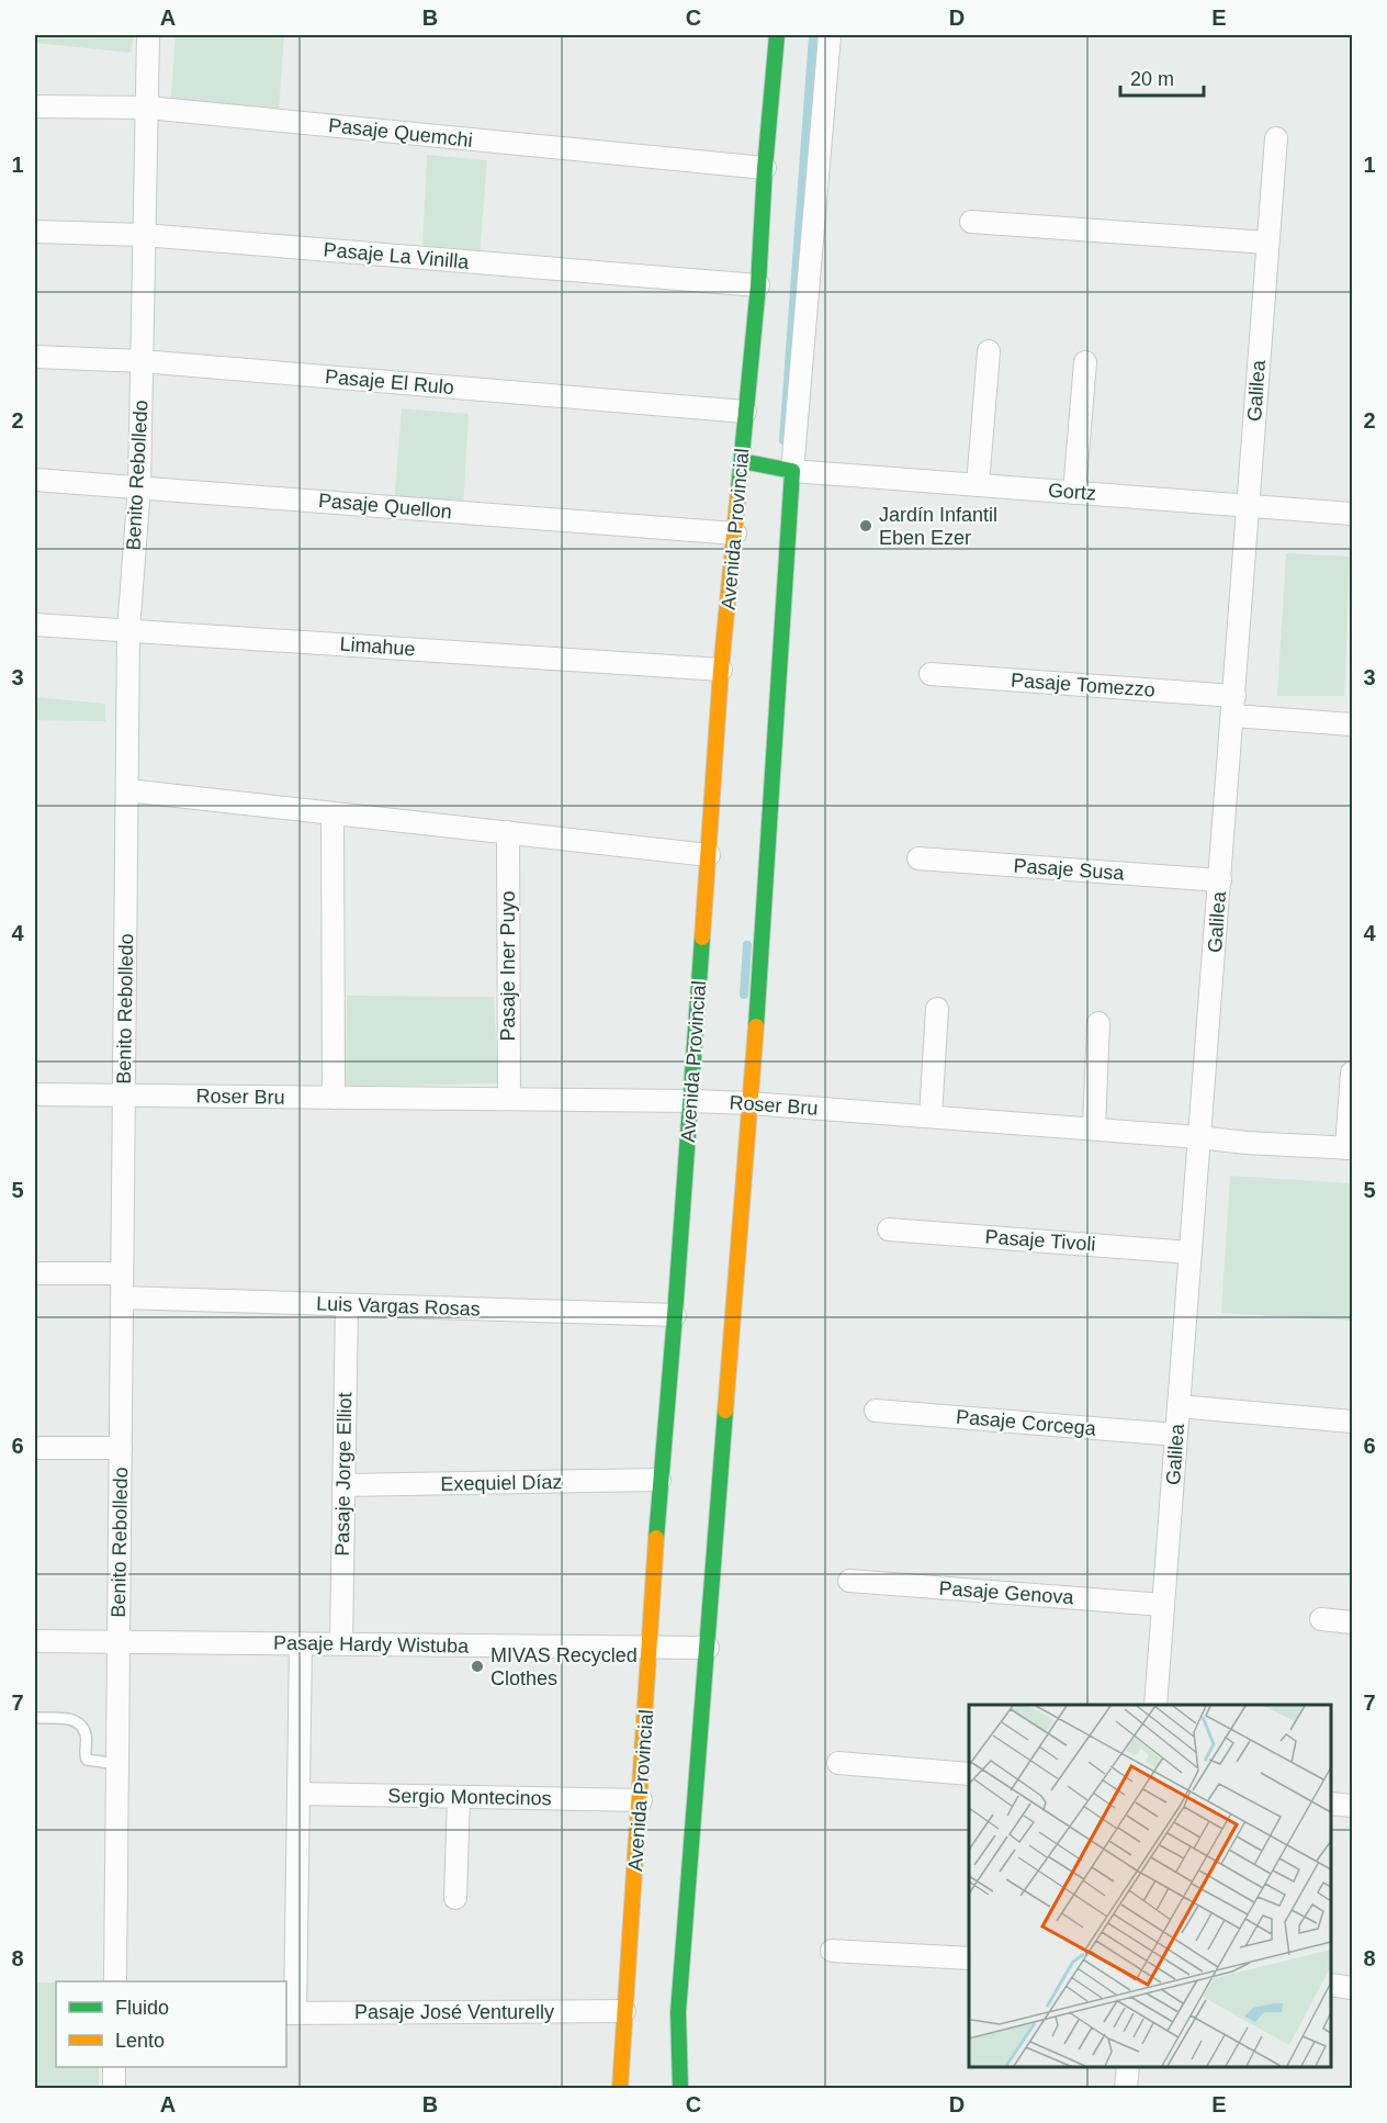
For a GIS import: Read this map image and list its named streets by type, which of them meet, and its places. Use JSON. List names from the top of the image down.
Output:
{
  "streets": {
    "street": [
      "Pasaje Quemchi",
      "Pasaje La Vinilla",
      "Pasaje El Rulo",
      "Galilea",
      "Benito Rebolledo",
      "Gortz",
      "Pasaje Quellon",
      "Avenida Provincial",
      "Limahue",
      "Pasaje Tomezzo",
      "Pasaje Susa",
      "Pasaje Iner Puyo",
      "Roser Bru",
      "Pasaje Tivoli",
      "Luis Vargas Rosas",
      "Pasaje Corcega",
      "Pasaje Jorge Elliot",
      "Exequiel Díaz",
      "Pasaje Genova",
      "Pasaje Hardy Wistuba",
      "Sergio Montecinos",
      "Pasaje José Venturelly"
    ]
  },
  "crossings": [
    ["Pasaje Quemchi", "Benito Rebolledo"],
    ["Pasaje Quemchi", "Avenida Provincial"],
    ["Pasaje La Vinilla", "Benito Rebolledo"],
    ["Pasaje La Vinilla", "Avenida Provincial"],
    ["Pasaje El Rulo", "Benito Rebolledo"],
    ["Pasaje El Rulo", "Avenida Provincial"],
    ["Galilea", "Gortz"],
    ["Galilea", "Pasaje Tomezzo"],
    ["Galilea", "Pasaje Susa"],
    ["Galilea", "Roser Bru"],
    ["Galilea", "Pasaje Tivoli"],
    ["Galilea", "Pasaje Corcega"],
    ["Galilea", "Pasaje Genova"],
    ["Benito Rebolledo", "Pasaje Quellon"],
    ["Benito Rebolledo", "Limahue"],
    ["Benito Rebolledo", "Roser Bru"],
    ["Benito Rebolledo", "Luis Vargas Rosas"],
    ["Benito Rebolledo", "Pasaje Hardy Wistuba"],
    ["Pasaje Quellon", "Avenida Provincial"],
    ["Avenida Provincial", "Limahue"],
    ["Avenida Provincial", "Roser Bru"],
    ["Avenida Provincial", "Luis Vargas Rosas"],
    ["Avenida Provincial", "Exequiel Díaz"],
    ["Avenida Provincial", "Pasaje Hardy Wistuba"],
    ["Avenida Provincial", "Sergio Montecinos"],
    ["Avenida Provincial", "Pasaje José Venturelly"],
    ["Pasaje Iner Puyo", "Roser Bru"],
    ["Luis Vargas Rosas", "Pasaje Jorge Elliot"],
    ["Pasaje Jorge Elliot", "Exequiel Díaz"],
    ["Pasaje Jorge Elliot", "Pasaje Hardy Wistuba"]
  ],
  "places": ["Jardín Infantil Eben Ezer", "MIVAS Recycled Clothes"],
  "legend": ["Fluido", "Lento"],
  "scale_bar": "20 m",
  "grid": {
    "columns": [
      "A",
      "B",
      "C",
      "D",
      "E"
    ],
    "rows": [
      "1",
      "2",
      "3",
      "4",
      "5",
      "6",
      "7",
      "8"
    ]
  }
}
